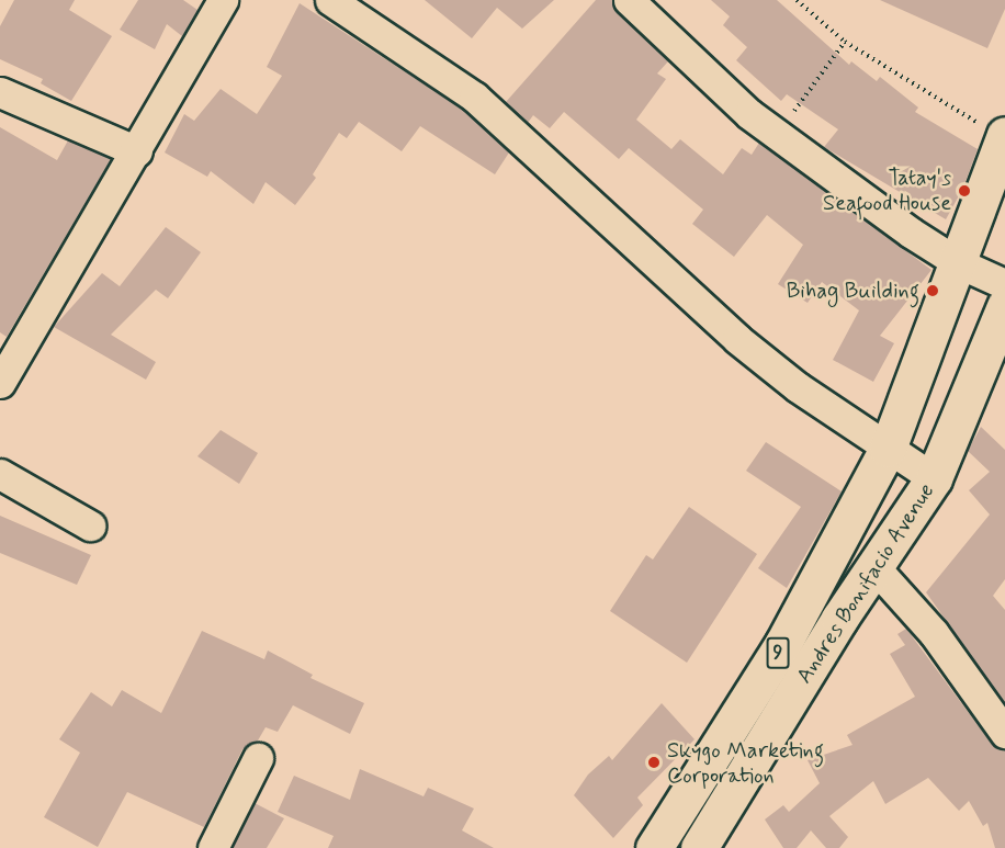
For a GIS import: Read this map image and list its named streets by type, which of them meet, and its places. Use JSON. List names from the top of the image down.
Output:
{
  "streets": {
    "highway": ["Andres Bonifacio Avenue", "9"]
  },
  "places": ["Tatay's Seafood House", "Bihag Building", "Skygo Marketing Corporation"]
}
